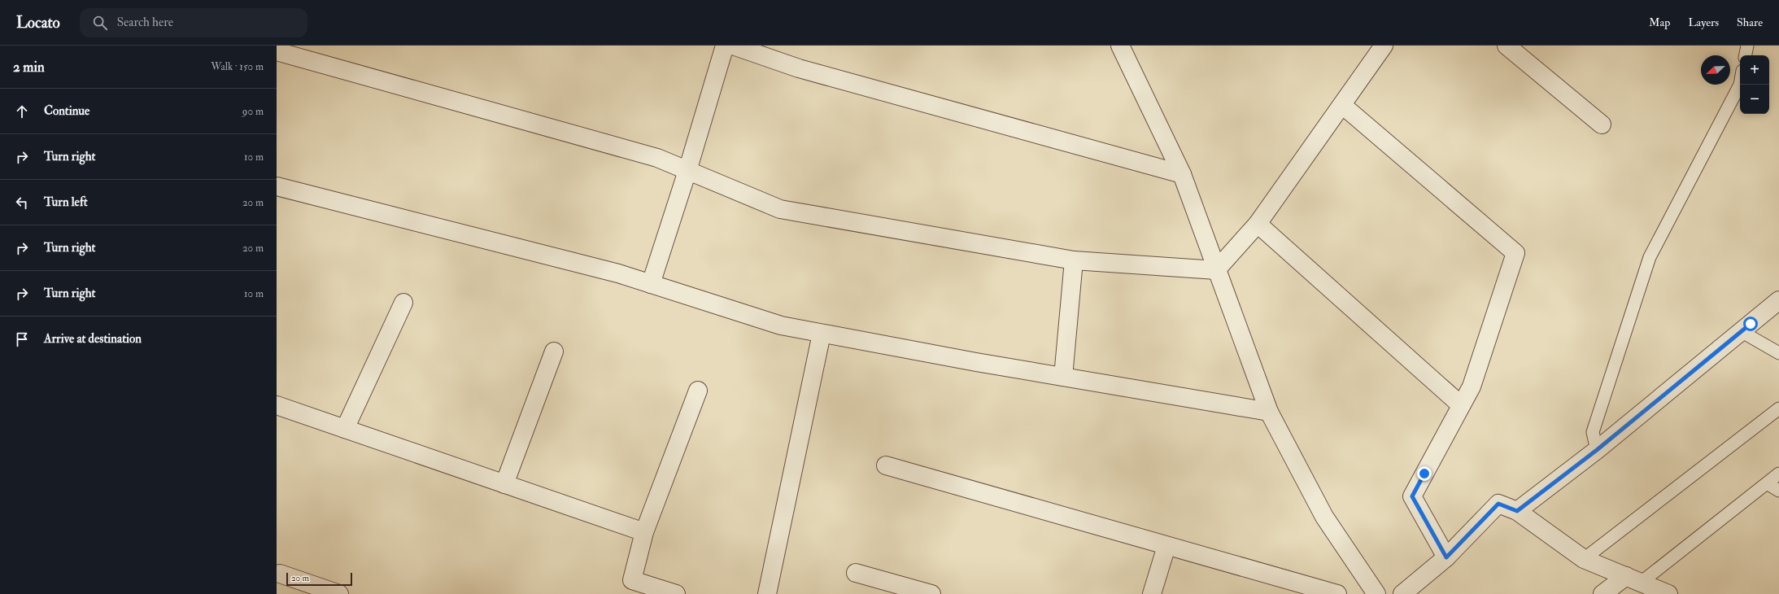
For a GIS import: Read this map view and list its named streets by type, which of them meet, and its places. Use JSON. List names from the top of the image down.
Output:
{
  "scale_bar": "20 m",
  "north": "bottom left",
  "page": {
    "header": "Locato",
    "search": "Search here",
    "nav": ["Map", "Layers", "Share"],
    "heading": ["2 min", "Walk · 150 m"],
    "map_buttons": ["+", "−"],
    "list": [
      ["Continue", "90 m"],
      ["Turn right", "10 m"],
      ["Turn left", "20 m"],
      ["Turn right", "20 m"],
      ["Turn right", "10 m"],
      "Arrive at destination"
    ],
    "scale": "20 m"
  }
}
